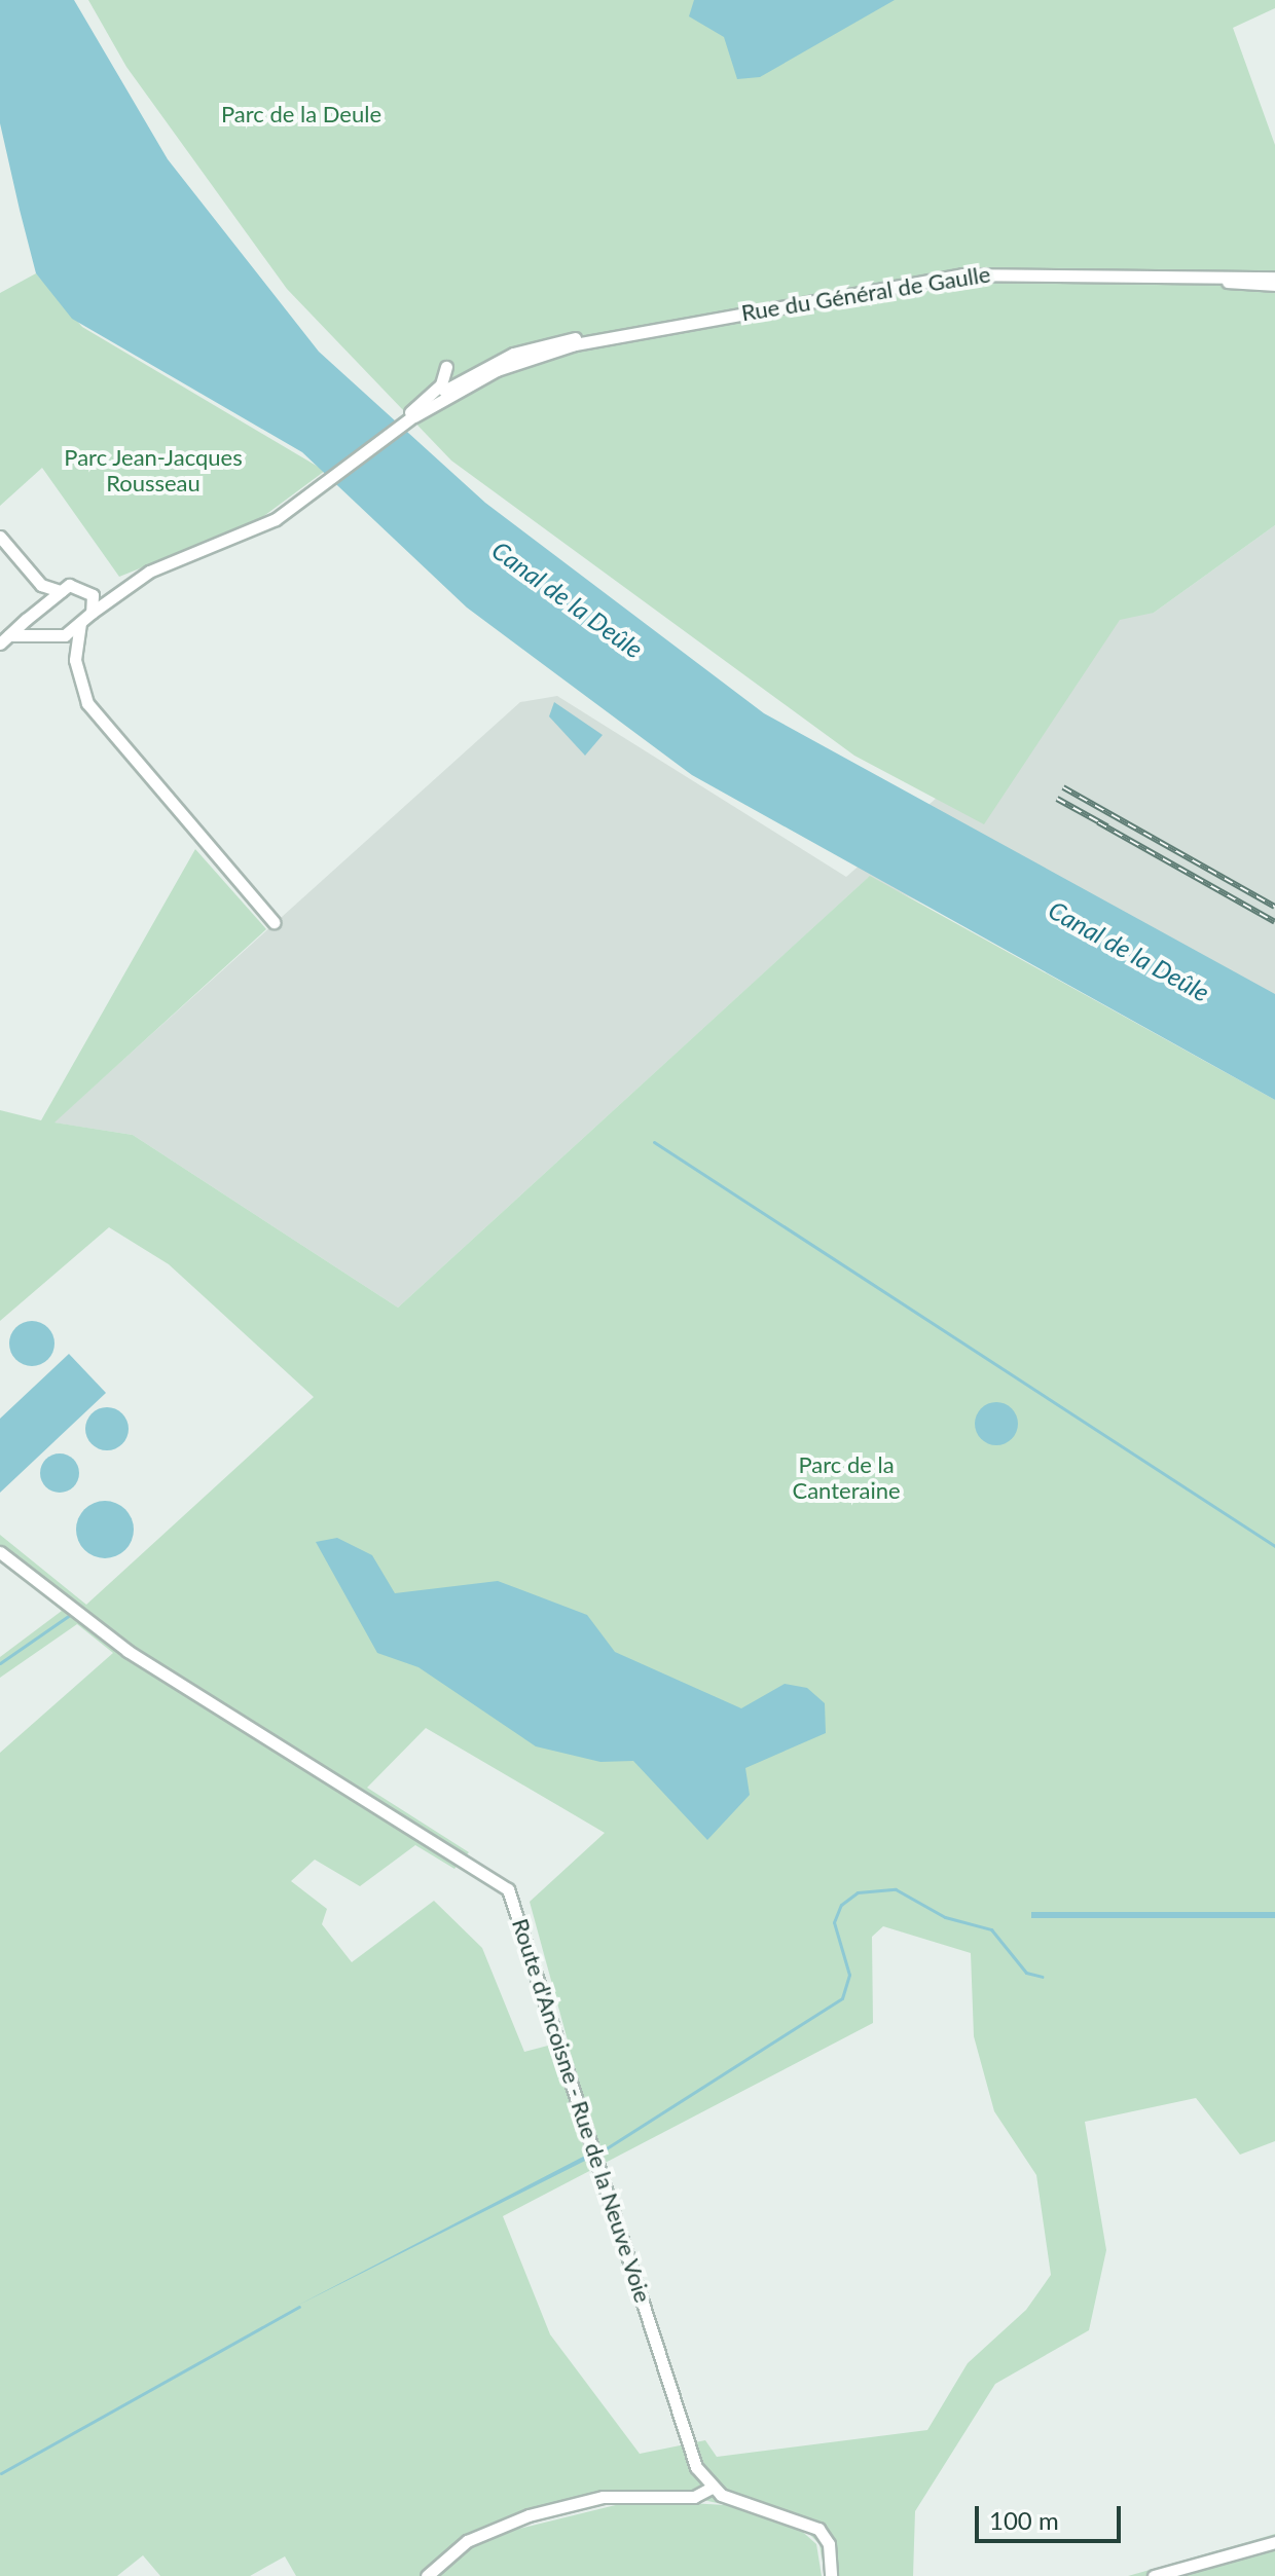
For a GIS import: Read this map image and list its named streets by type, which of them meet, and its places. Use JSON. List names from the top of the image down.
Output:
{
  "streets": {
    "street": ["Rue du Général de Gaulle", "Route d'Ancoisne - Rue de la Neuve Voie"]
  },
  "water": ["Canal de la Deûle"],
  "parks": ["Parc de la Deule", "Parc Jean-Jacques Rousseau", "Parc de la Canteraine"],
  "scale_bar": "100 m"
}
